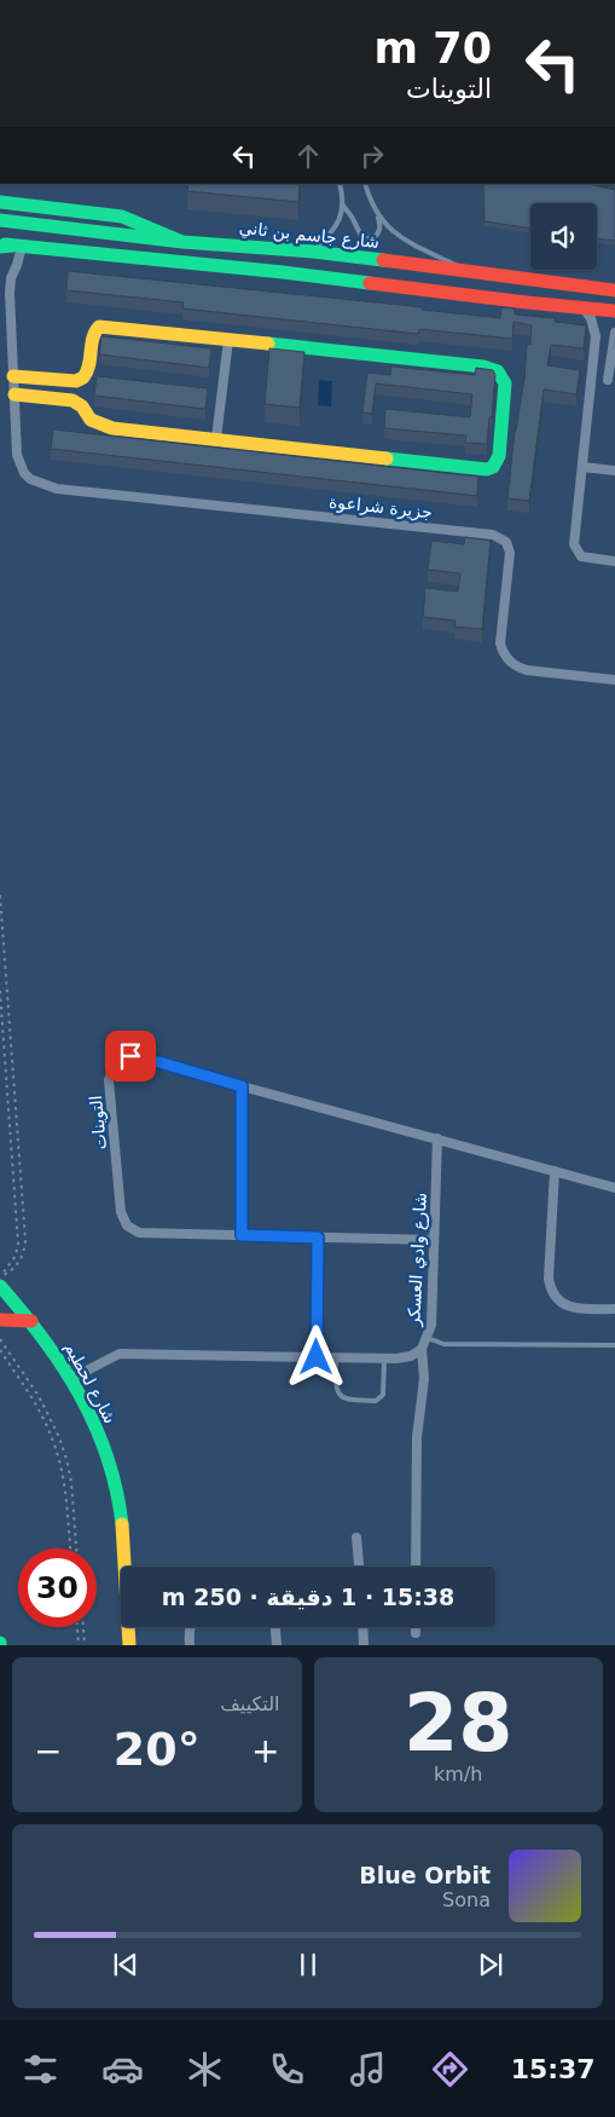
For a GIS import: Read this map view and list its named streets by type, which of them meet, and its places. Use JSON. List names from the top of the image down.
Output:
{
  "streets": {
    "street": [
      "شارع جاسم بن ثاني",
      "جزيرة شراعوة",
      "التوينات",
      "شارع وادي العسكر",
      "شارع لحطيم"
    ]
  },
  "crossings": [
    ["التوينات", "شارع وادي العسكر"],
    ["شارع وادي العسكر", "شارع لحطيم"]
  ],
  "page": {
    "turn": ["70 m", "التوينات"],
    "limit": "30",
    "trip": "15:38 · 1 دقيقة · 250 m",
    "tile": [
      ["28", "km/h"],
      "التكييف"
    ],
    "heat": ["−", "20°", "+"],
    "song": ["Blue Orbit", "Sona"],
    "tabs": "15:37"
  }
}
